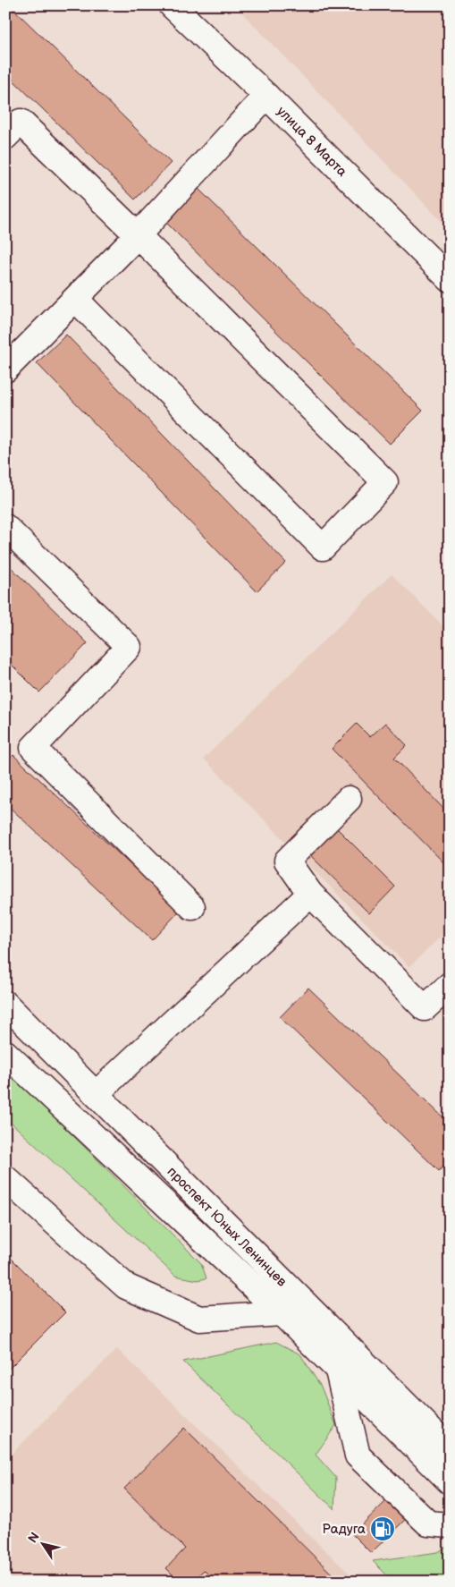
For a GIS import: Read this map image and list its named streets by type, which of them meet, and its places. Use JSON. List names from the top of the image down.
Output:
{
  "streets": {
    "main road": ["улица 8 Марта", "проспект Юных Ленинцев"]
  },
  "places": {
    "fuel station": ["Радуга"]
  },
  "north": "top left"
}
